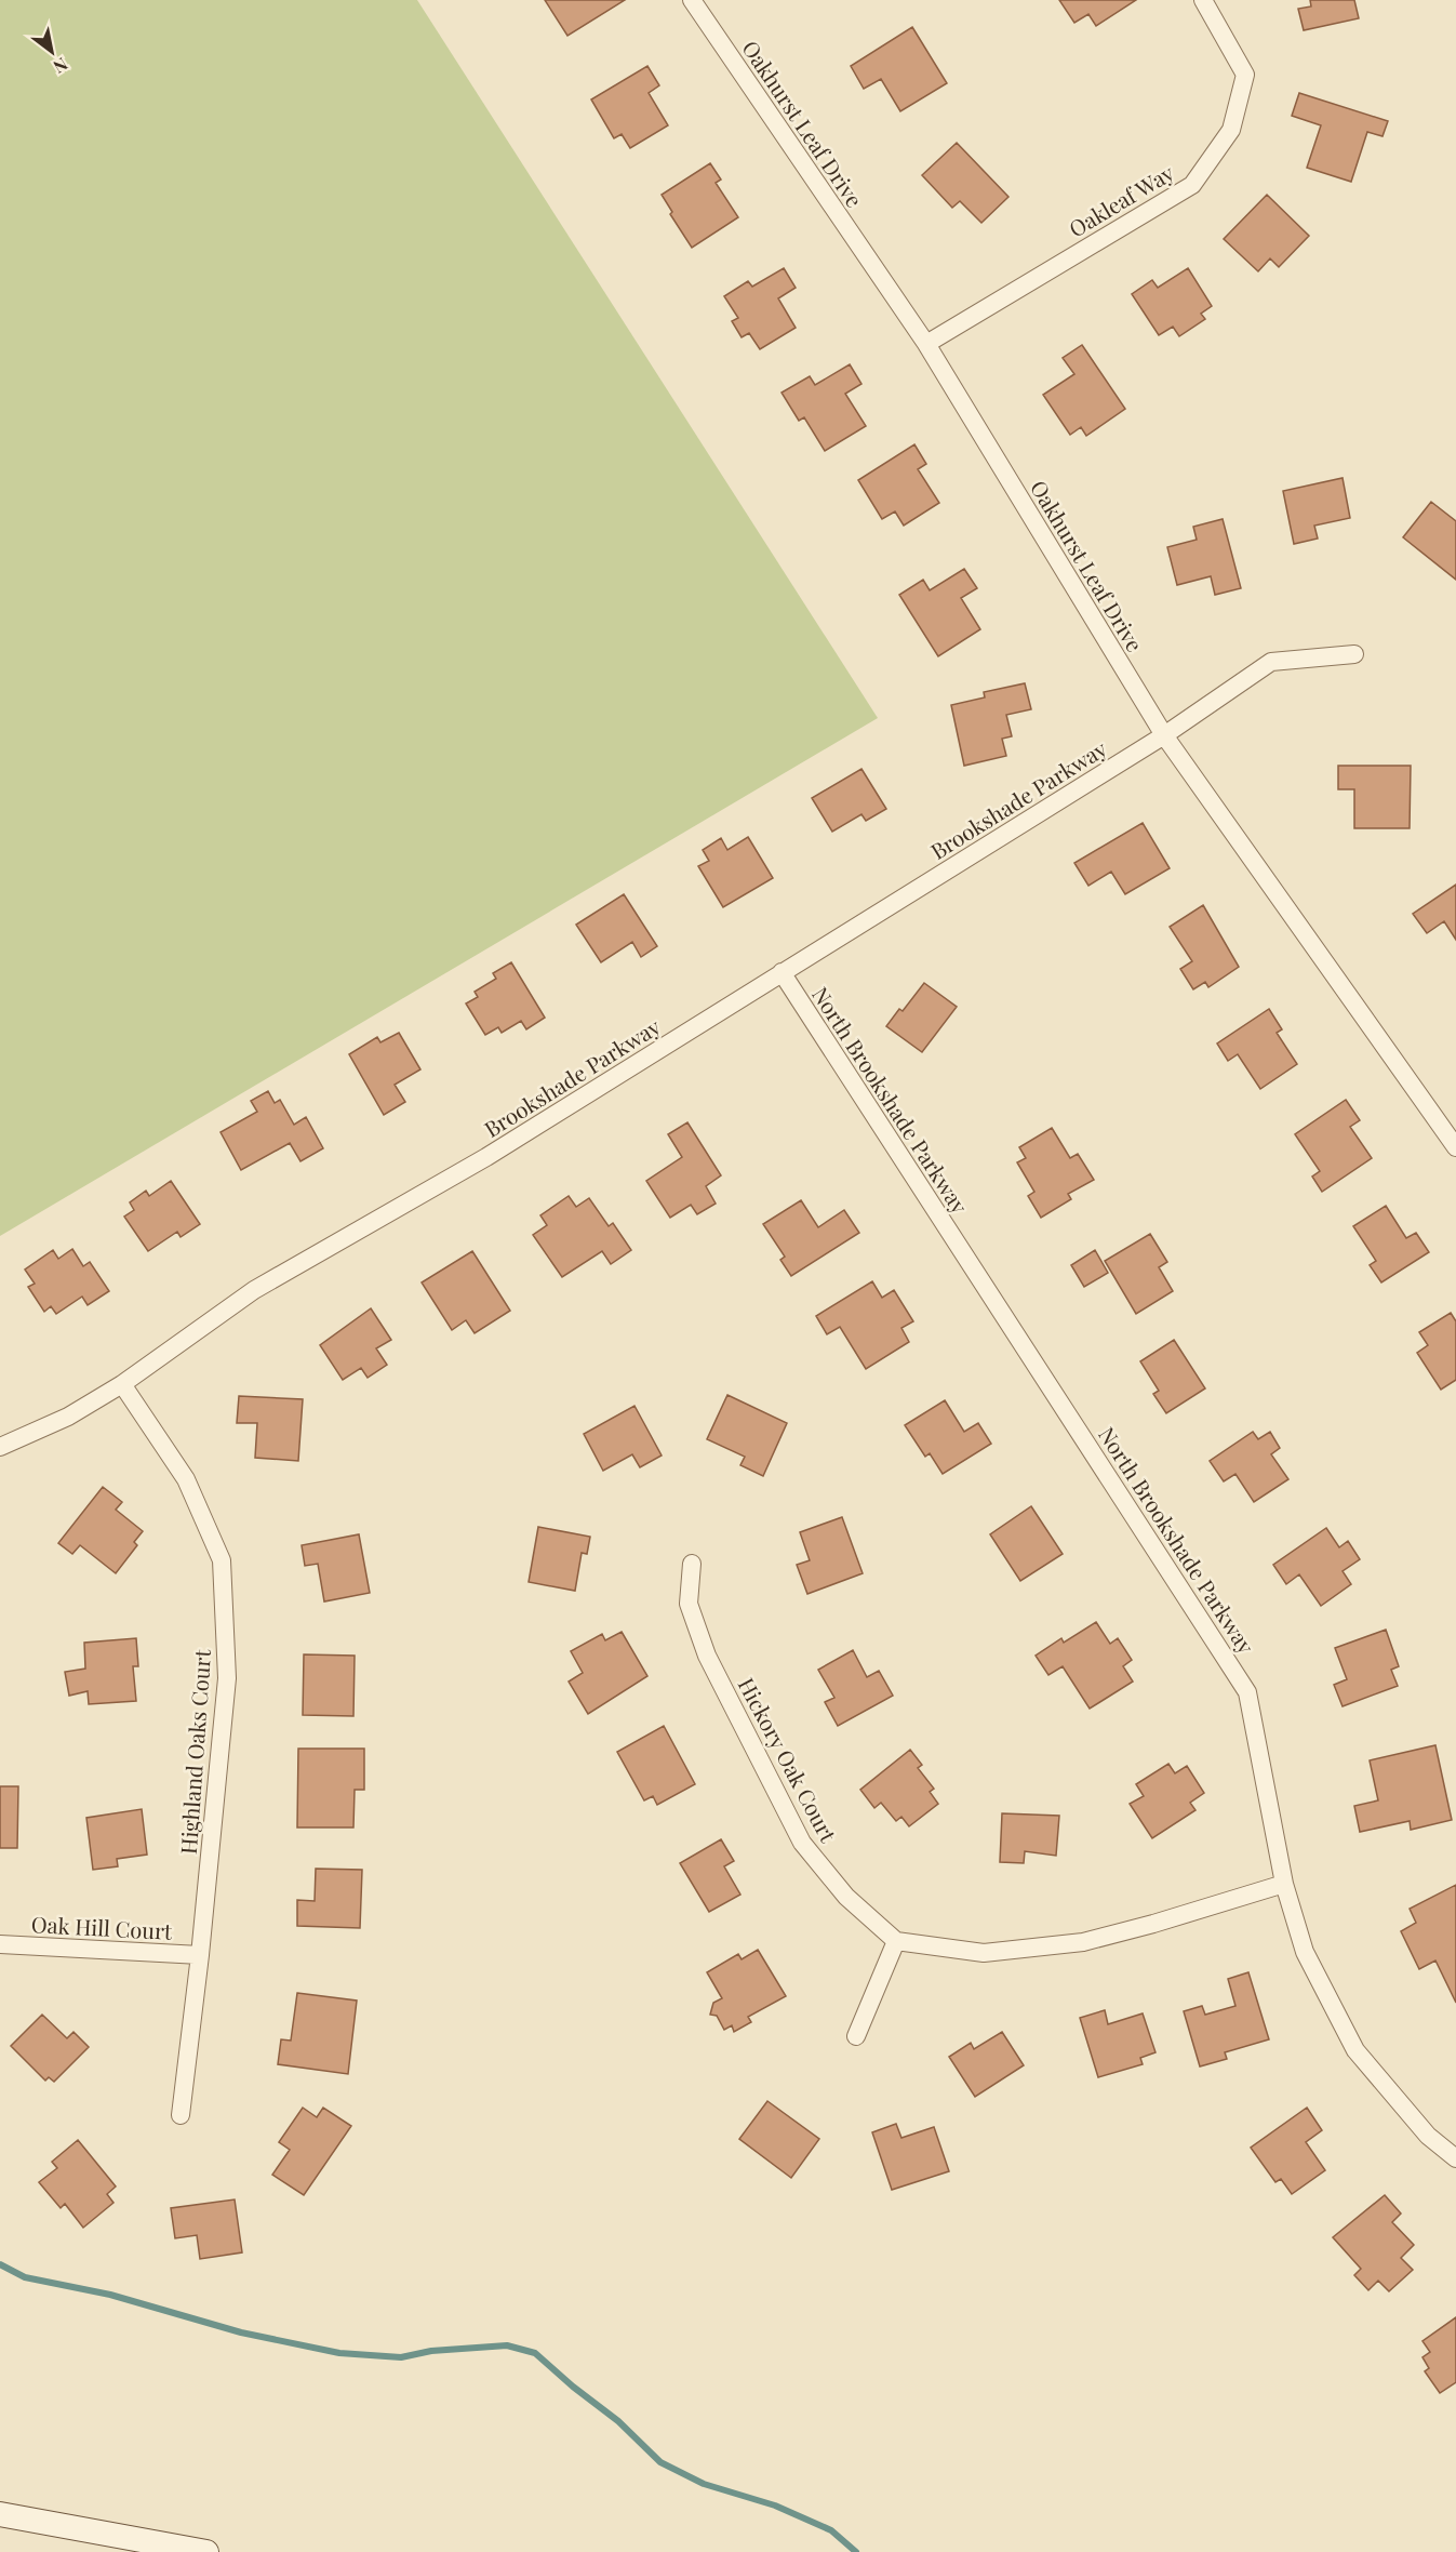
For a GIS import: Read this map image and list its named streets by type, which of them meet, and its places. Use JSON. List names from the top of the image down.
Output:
{
  "streets": {
    "street": [
      "Oakhurst Leaf Drive",
      "Oakleaf Way",
      "Brookshade Parkway",
      "North Brookshade Parkway",
      "Highland Oaks Court",
      "Hickory Oak Court",
      "Oak Hill Court"
    ]
  },
  "crossings": [
    ["Oakhurst Leaf Drive", "Oakleaf Way"],
    ["Oakhurst Leaf Drive", "Brookshade Parkway"],
    ["Brookshade Parkway", "North Brookshade Parkway"],
    ["Brookshade Parkway", "Highland Oaks Court"],
    ["Highland Oaks Court", "Oak Hill Court"]
  ],
  "north": "bottom right"
}
